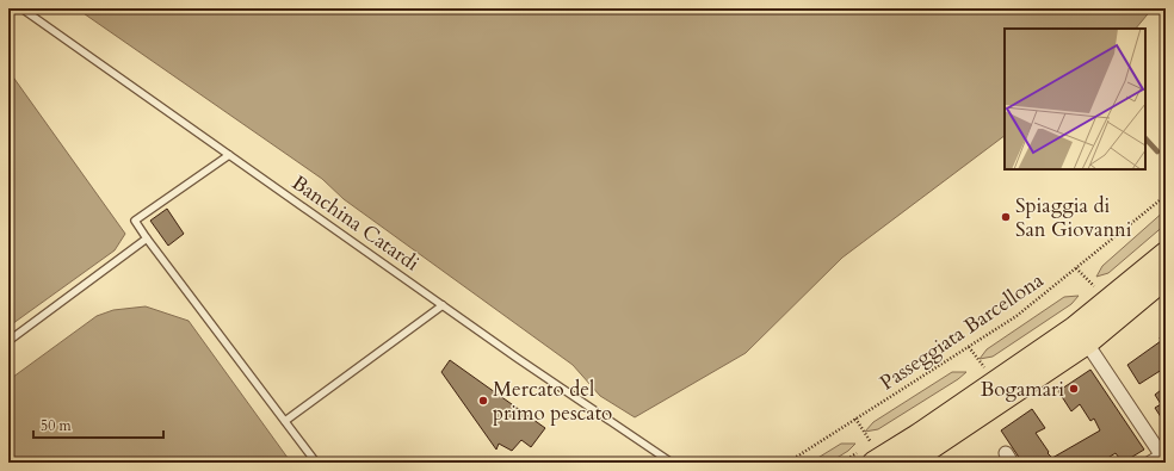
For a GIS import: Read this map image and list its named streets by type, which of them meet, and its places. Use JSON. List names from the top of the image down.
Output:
{
  "streets": {
    "lane": ["Banchina Catardi"],
    "path": ["Passeggiata Barcellona"]
  },
  "places": ["Spiaggia di San Giovanni", "Bogamari", "Mercato del primo pescato"],
  "scale_bar": "50 m"
}
